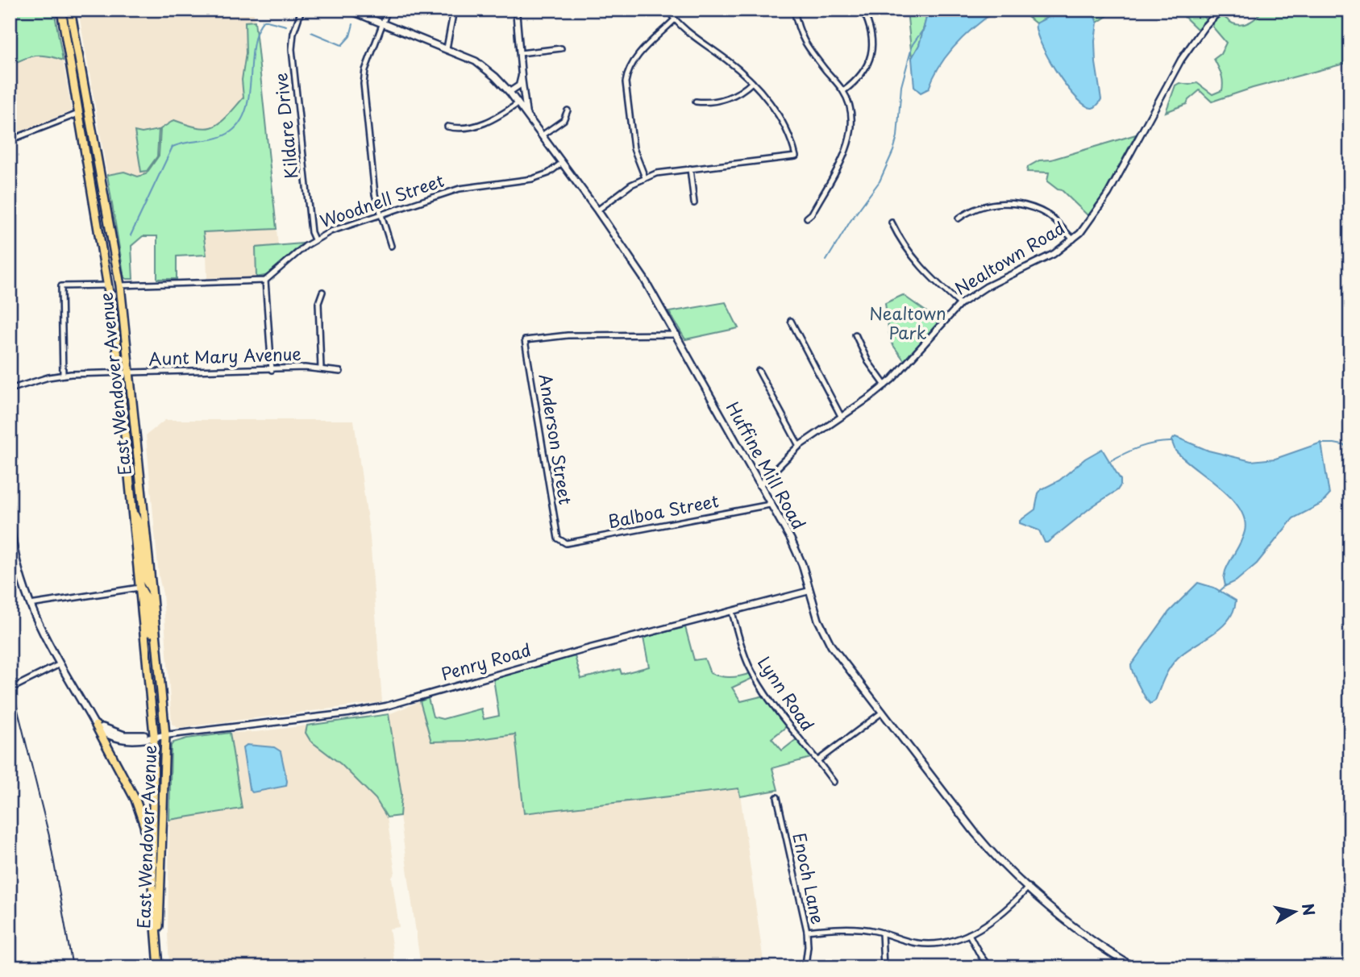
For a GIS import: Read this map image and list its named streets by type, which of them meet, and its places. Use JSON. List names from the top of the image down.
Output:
{
  "streets": {
    "highway": ["East Wendover Avenue"],
    "main road": ["Huffine Mill Road"],
    "street": [
      "Kildare Drive",
      "Woodnell Street",
      "Nealtown Road",
      "Aunt Mary Avenue",
      "Anderson Street",
      "Balboa Street",
      "Penry Road",
      "Lynn Road",
      "Enoch Lane"
    ]
  },
  "crossings": [
    ["Kildare Drive", "Woodnell Street"],
    ["Woodnell Street", "Huffine Mill Road"],
    ["Nealtown Road", "Huffine Mill Road"],
    ["Aunt Mary Avenue", "East Wendover Avenue"],
    ["East Wendover Avenue", "Penry Road"],
    ["Anderson Street", "Huffine Mill Road"],
    ["Anderson Street", "Balboa Street"],
    ["Huffine Mill Road", "Balboa Street"],
    ["Huffine Mill Road", "Penry Road"],
    ["Penry Road", "Lynn Road"]
  ],
  "parks": ["Nealtown Park"],
  "north": "right"
}
